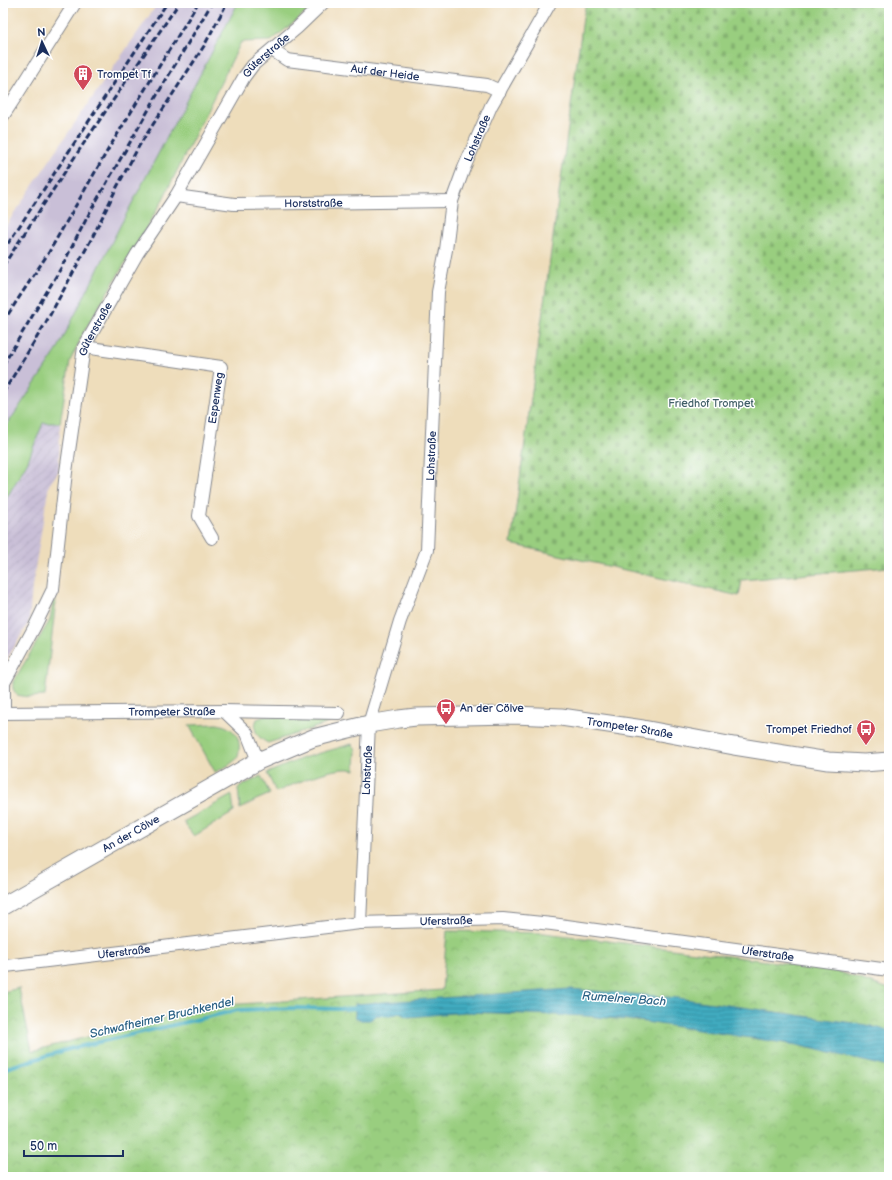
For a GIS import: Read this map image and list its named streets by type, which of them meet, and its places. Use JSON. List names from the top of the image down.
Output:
{
  "streets": {
    "street": [
      "Güterstraße",
      "Auf der Heide",
      "Lohstraße",
      "Horststraße",
      "Espenweg",
      "Trompeter Straße",
      "An der Cölve",
      "Uferstraße"
    ]
  },
  "crossings": [
    ["Güterstraße", "Auf der Heide"],
    ["Güterstraße", "Horststraße"],
    ["Güterstraße", "Espenweg"],
    ["Güterstraße", "Trompeter Straße"],
    ["Auf der Heide", "Lohstraße"],
    ["Lohstraße", "Horststraße"],
    ["Lohstraße", "Trompeter Straße"],
    ["Lohstraße", "An der Cölve"],
    ["Lohstraße", "Uferstraße"],
    ["Trompeter Straße", "An der Cölve"]
  ],
  "water": ["Rumelner Bach", "Schwafheimer Bruchkendel"],
  "parks": ["Friedhof Trompet"],
  "places": {
    "building": ["Trompet Tf"],
    "bus stop": ["An der Cölve", "Trompet Friedhof"]
  },
  "scale_bar": "50 m",
  "north": "top"
}
